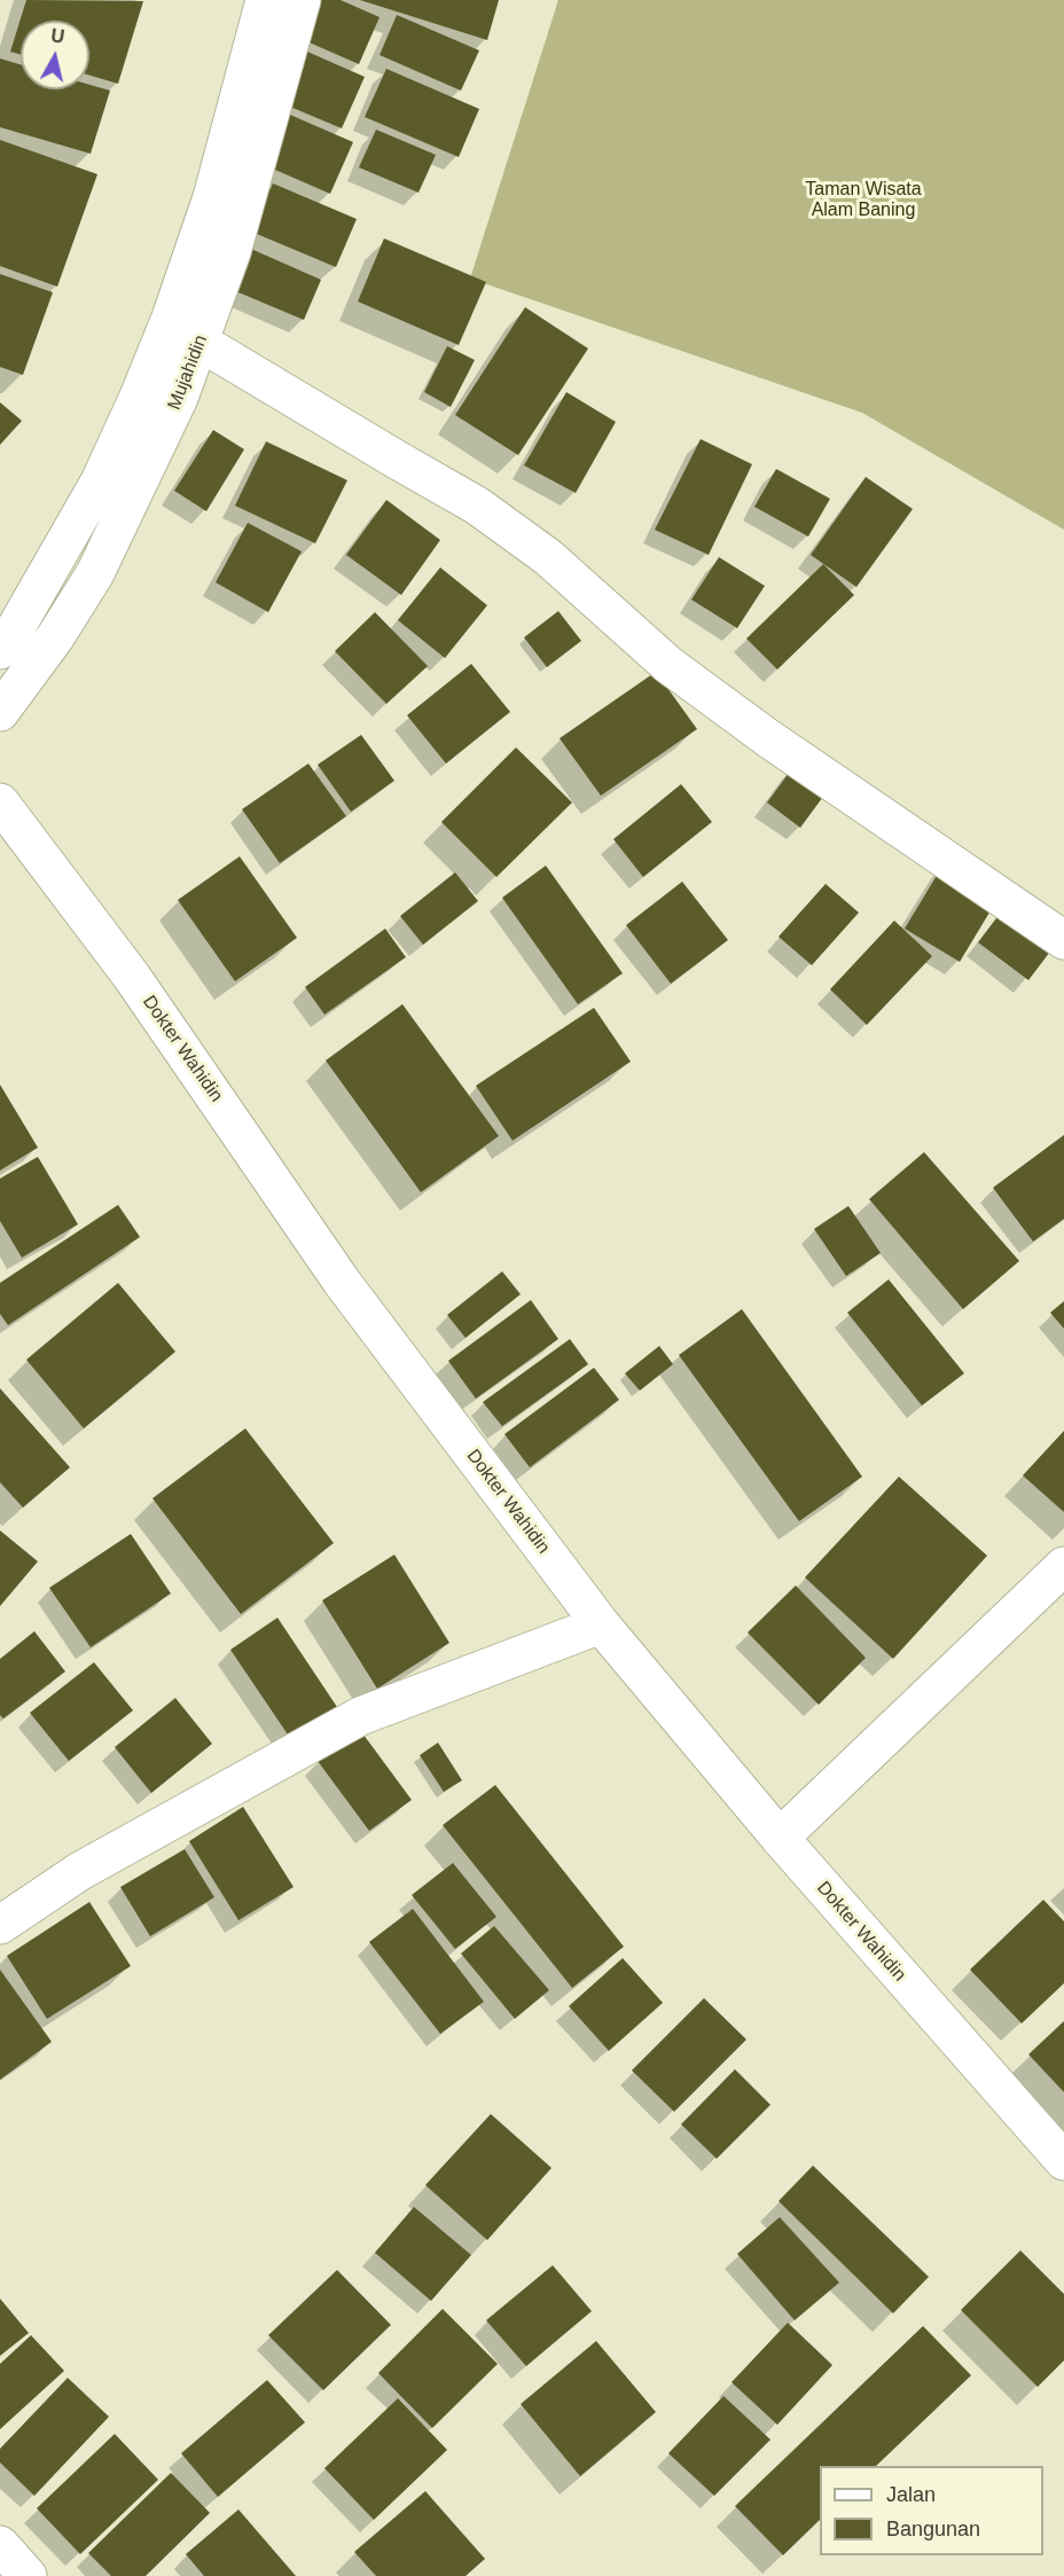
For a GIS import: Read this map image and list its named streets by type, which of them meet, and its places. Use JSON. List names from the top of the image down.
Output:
{
  "streets": {
    "street": ["Mujahidin", "Dokter Wahidin"]
  },
  "parks": ["Taman Wisata Alam Baning"],
  "legend": ["Jalan", "Bangunan"],
  "north": "top"
}
